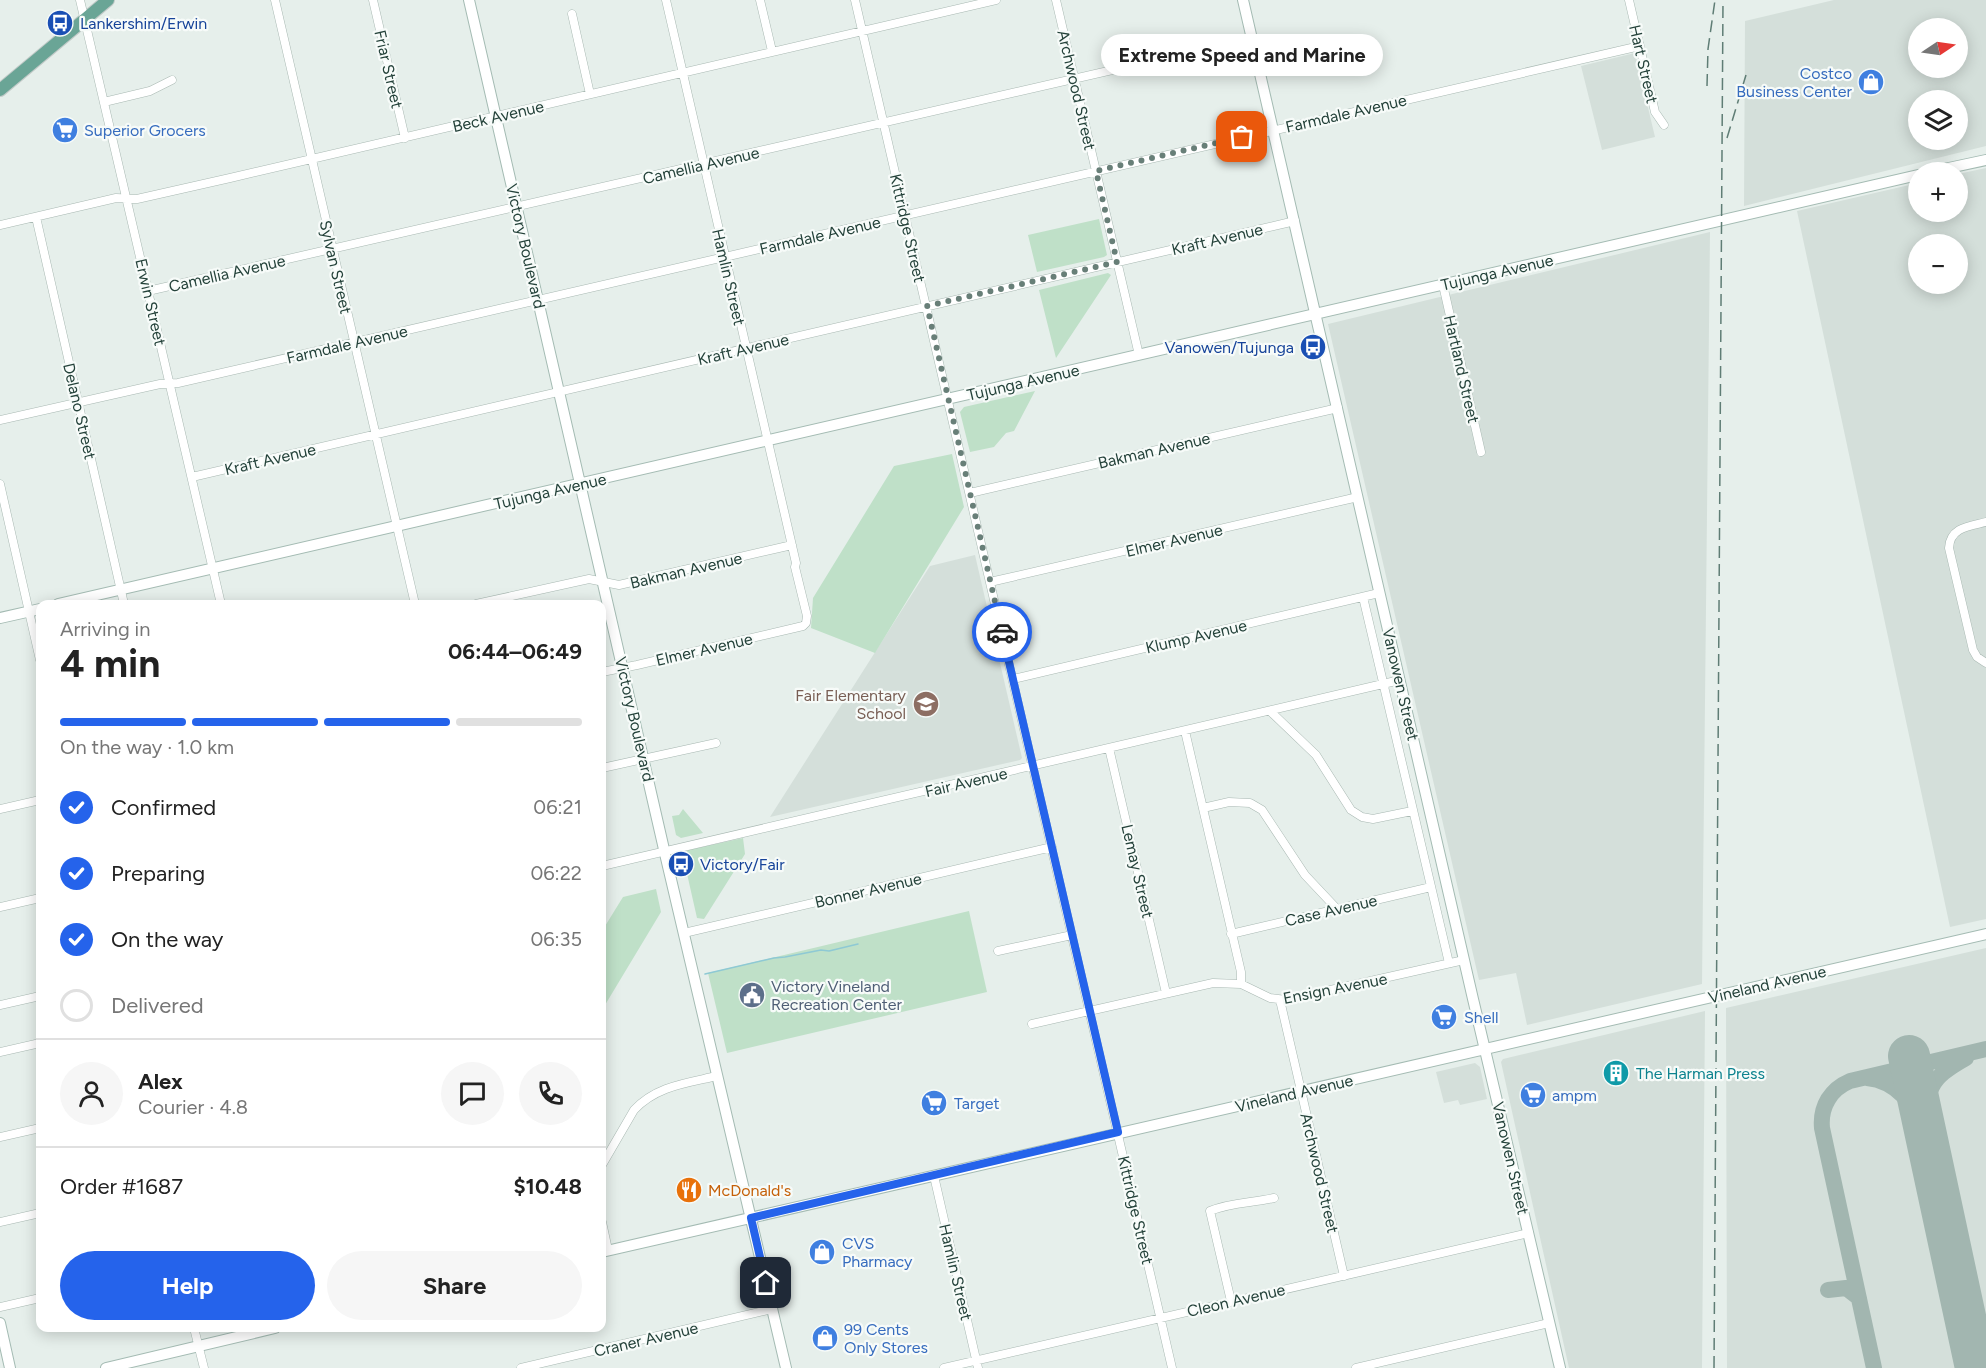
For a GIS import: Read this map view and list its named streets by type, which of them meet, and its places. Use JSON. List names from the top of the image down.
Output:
{
  "streets": {
    "main road": [
      "Victory Boulevard",
      "Tujunga Avenue",
      "Vanowen Street",
      "Vineland Avenue"
    ],
    "street": [
      "Hart Street",
      "Friar Street",
      "Archwood Street",
      "Farmdale Avenue",
      "Beck Avenue",
      "Camellia Avenue",
      "Kittridge Street",
      "Kraft Avenue",
      "Sylvan Street",
      "Hamlin Street",
      "Erwin Street",
      "Hartland Street",
      "Delano Street",
      "Bakman Avenue",
      "Elmer Avenue",
      "Klump Avenue",
      "Fair Avenue",
      "Lemay Street",
      "Bonner Avenue",
      "Case Avenue",
      "Ensign Avenue",
      "Cleon Avenue",
      "Craner Avenue"
    ]
  },
  "crossings": [
    ["Hart Street", "Farmdale Avenue"],
    ["Friar Street", "Beck Avenue"],
    ["Archwood Street", "Farmdale Avenue"],
    ["Archwood Street", "Camellia Avenue"],
    ["Archwood Street", "Kraft Avenue"],
    ["Archwood Street", "Tujunga Avenue"],
    ["Archwood Street", "Vineland Avenue"],
    ["Archwood Street", "Ensign Avenue"],
    ["Archwood Street", "Cleon Avenue"],
    ["Farmdale Avenue", "Kittridge Street"],
    ["Farmdale Avenue", "Victory Boulevard"],
    ["Farmdale Avenue", "Sylvan Street"],
    ["Farmdale Avenue", "Hamlin Street"],
    ["Farmdale Avenue", "Erwin Street"],
    ["Farmdale Avenue", "Delano Street"],
    ["Farmdale Avenue", "Vanowen Street"],
    ["Beck Avenue", "Kittridge Street"],
    ["Beck Avenue", "Victory Boulevard"],
    ["Beck Avenue", "Sylvan Street"],
    ["Beck Avenue", "Hamlin Street"],
    ["Beck Avenue", "Erwin Street"],
    ["Beck Avenue", "Delano Street"],
    ["Camellia Avenue", "Kittridge Street"],
    ["Camellia Avenue", "Victory Boulevard"],
    ["Camellia Avenue", "Sylvan Street"],
    ["Camellia Avenue", "Hamlin Street"],
    ["Camellia Avenue", "Erwin Street"],
    ["Camellia Avenue", "Vanowen Street"],
    ["Kittridge Street", "Kraft Avenue"],
    ["Kittridge Street", "Tujunga Avenue"],
    ["Kittridge Street", "Bakman Avenue"],
    ["Kittridge Street", "Elmer Avenue"],
    ["Kittridge Street", "Klump Avenue"],
    ["Kittridge Street", "Fair Avenue"],
    ["Kittridge Street", "Bonner Avenue"],
    ["Kittridge Street", "Vineland Avenue"],
    ["Kittridge Street", "Ensign Avenue"],
    ["Kittridge Street", "Cleon Avenue"],
    ["Kraft Avenue", "Victory Boulevard"],
    ["Kraft Avenue", "Sylvan Street"],
    ["Kraft Avenue", "Hamlin Street"],
    ["Kraft Avenue", "Erwin Street"],
    ["Kraft Avenue", "Vanowen Street"],
    ["Victory Boulevard", "Tujunga Avenue"],
    ["Victory Boulevard", "Bakman Avenue"],
    ["Victory Boulevard", "Elmer Avenue"],
    ["Victory Boulevard", "Fair Avenue"],
    ["Victory Boulevard", "Bonner Avenue"],
    ["Victory Boulevard", "Vineland Avenue"],
    ["Victory Boulevard", "Craner Avenue"],
    ["Sylvan Street", "Tujunga Avenue"],
    ["Tujunga Avenue", "Hamlin Street"],
    ["Tujunga Avenue", "Erwin Street"],
    ["Tujunga Avenue", "Hartland Street"],
    ["Tujunga Avenue", "Delano Street"],
    ["Tujunga Avenue", "Vanowen Street"],
    ["Hamlin Street", "Bakman Avenue"],
    ["Hamlin Street", "Elmer Avenue"],
    ["Hamlin Street", "Vineland Avenue"],
    ["Hamlin Street", "Cleon Avenue"],
    ["Bakman Avenue", "Vanowen Street"],
    ["Elmer Avenue", "Vanowen Street"],
    ["Klump Avenue", "Vanowen Street"],
    ["Vanowen Street", "Fair Avenue"],
    ["Vanowen Street", "Case Avenue"],
    ["Vanowen Street", "Vineland Avenue"],
    ["Vanowen Street", "Ensign Avenue"],
    ["Vanowen Street", "Cleon Avenue"],
    ["Fair Avenue", "Lemay Street"],
    ["Lemay Street", "Ensign Avenue"]
  ],
  "places": {
    "bus stop": ["Lankershim/Erwin", "Vanowen/Tujunga", "Victory/Fair"],
    "shop": ["Costco Business Center", "CVS Pharmacy", "99 Cents Only Stores"],
    "supermarket": [
      "Superior Grocers",
      "Shell",
      "ampm",
      "Target"
    ],
    "other": ["Extreme Speed and Marine"],
    "school or university": ["Fair Elementary School"],
    "public building": ["Victory Vineland Recreation Center"],
    "building": ["The Harman Press"],
    "restaurant": ["McDonald's"]
  },
  "north": "right",
  "page": {
    "map_buttons": ["+", "−"],
    "bubble": "Extreme Speed and Marine",
    "heading": ["4 min", "Arriving in", "06:44–06:49"],
    "panel": [
      "Alex",
      "Courier · 4.8",
      "Order #1687",
      "$10.48"
    ],
    "bar": "On the way · 1.0 km",
    "list": [
      ["Confirmed", "06:21"],
      ["Preparing", "06:22"],
      ["On the way", "06:35"],
      "Delivered"
    ],
    "buttons": ["Help", "Share"]
  }
}
